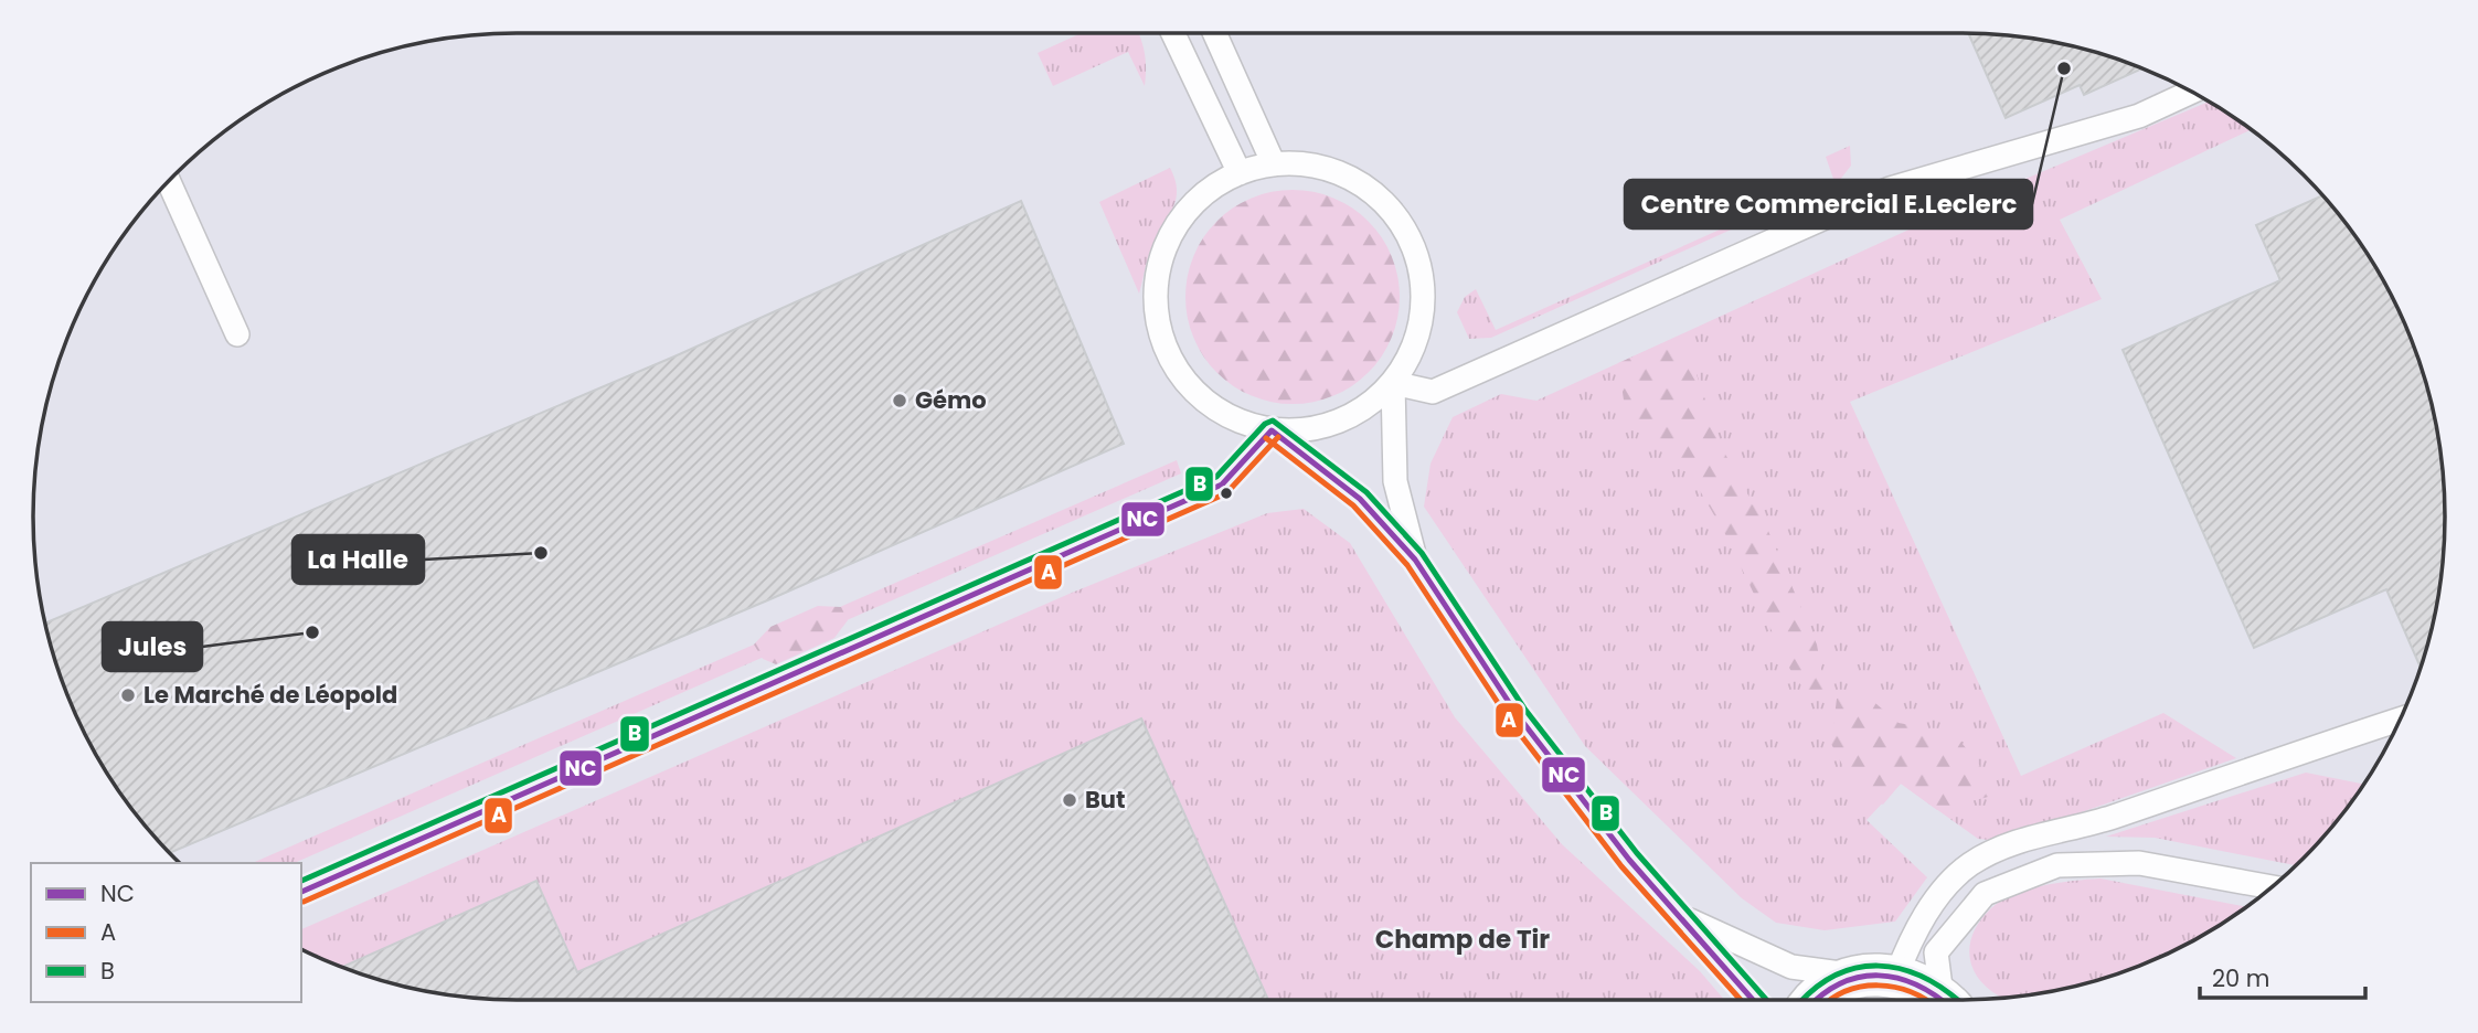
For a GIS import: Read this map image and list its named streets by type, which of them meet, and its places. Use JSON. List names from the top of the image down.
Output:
{
  "districts": ["Champ de Tir"],
  "places": [
    "Centre Commercial E.Leclerc",
    "Gémo",
    "La Halle",
    "Jules",
    "Le Marché de Léopold",
    "But"
  ],
  "lines": ["transit line B", "transit line NC", "transit line A"],
  "legend": ["NC", "A", "B"],
  "scale_bar": "20 m"
}
